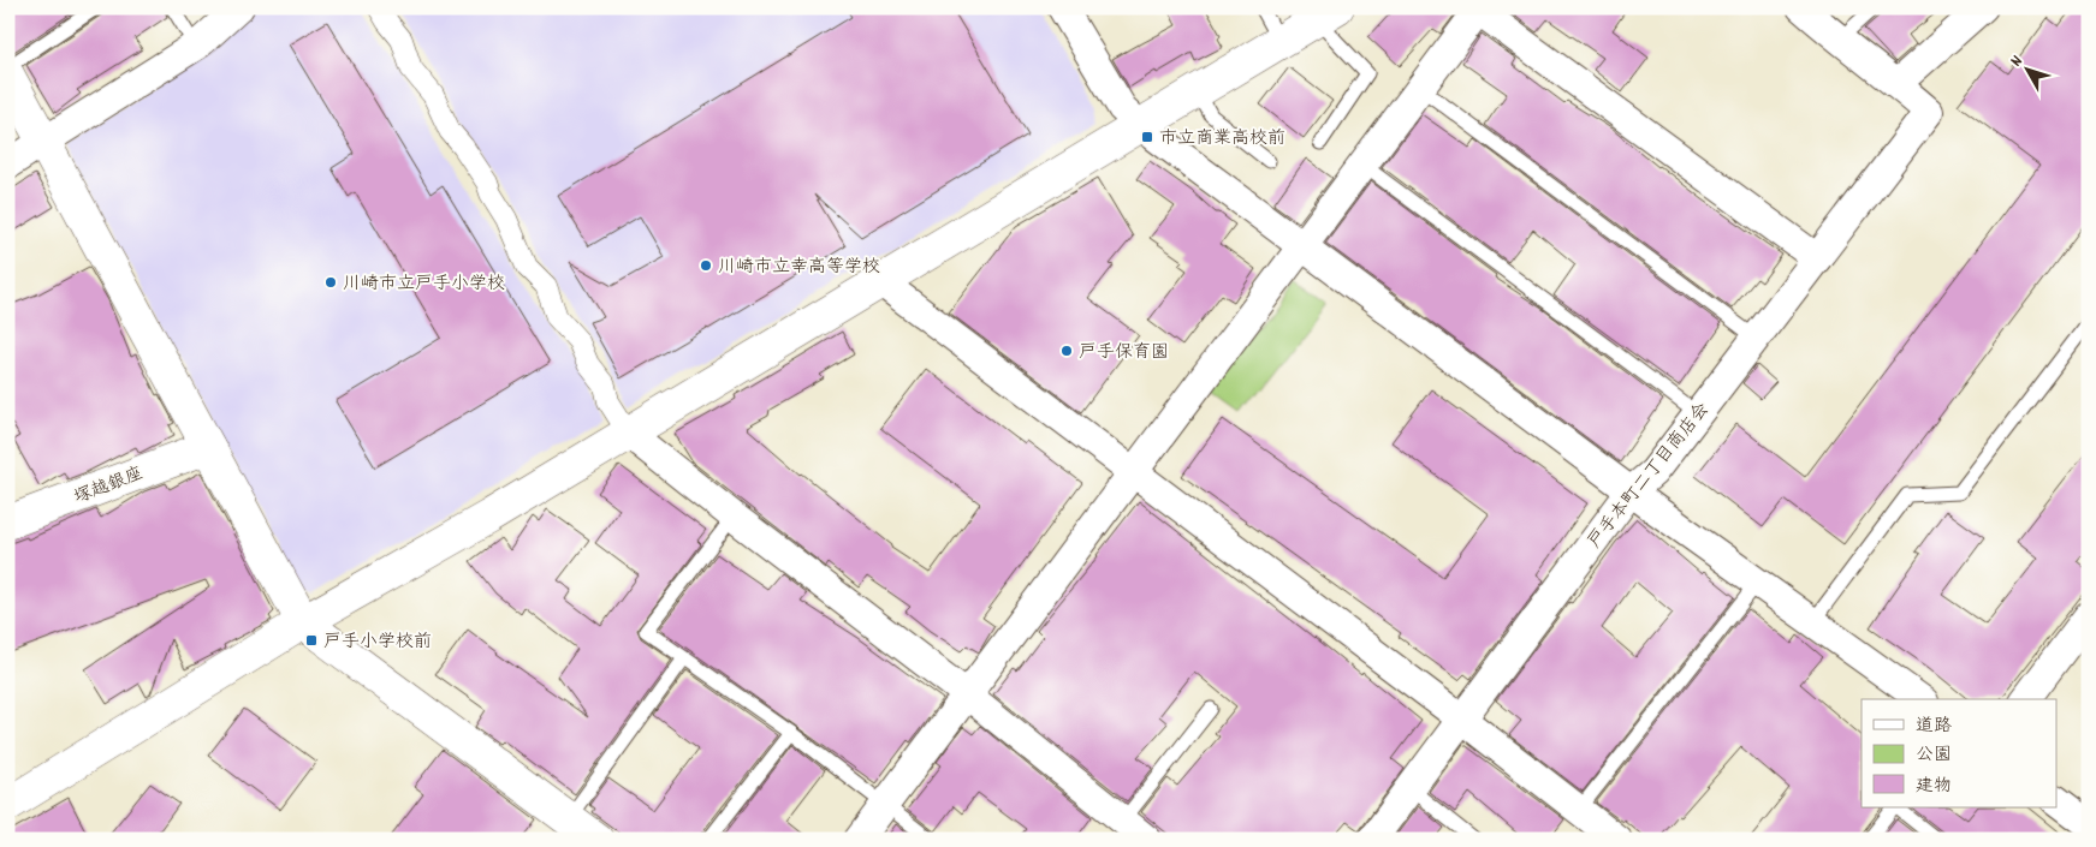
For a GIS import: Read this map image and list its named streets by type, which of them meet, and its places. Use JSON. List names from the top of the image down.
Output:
{
  "streets": {
    "street": ["戸手本町二丁目商店会", "塚越銀座"]
  },
  "places": {
    "transit": ["市立商業高校前", "戸手小学校前"],
    "other": ["川崎市立幸高等学校", "川崎市立戸手小学校", "戸手保育園"]
  },
  "legend": ["道路", "公園", "建物"],
  "north": "top left"
}
